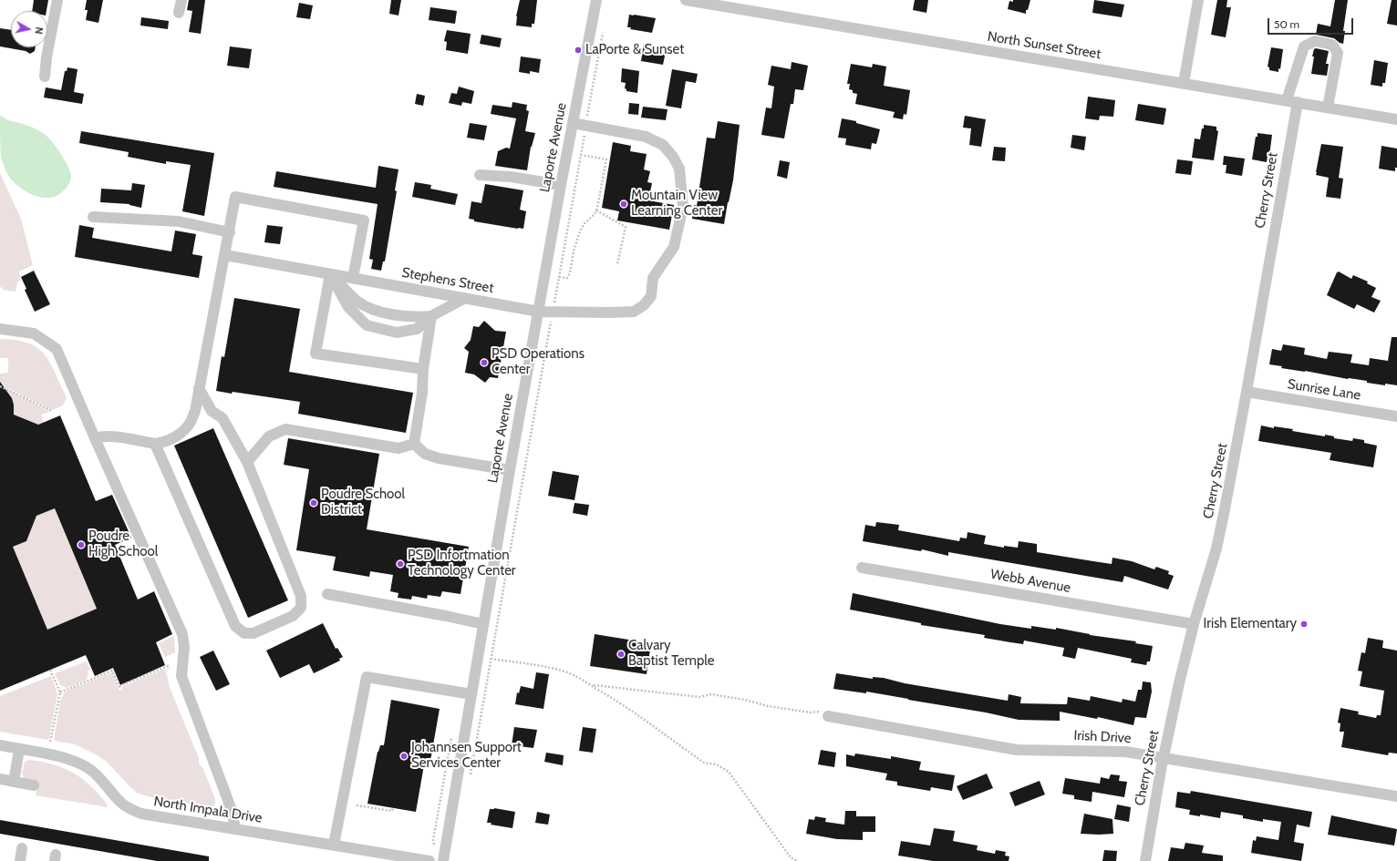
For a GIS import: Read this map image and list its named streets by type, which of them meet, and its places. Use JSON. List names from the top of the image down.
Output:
{
  "streets": {
    "street": [
      "North Sunset Street",
      "Laporte Avenue",
      "Cherry Street",
      "Stephens Street",
      "Sunrise Lane",
      "Webb Avenue",
      "Irish Drive",
      "North Impala Drive"
    ]
  },
  "crossings": [
    ["North Sunset Street", "Cherry Street"],
    ["Laporte Avenue", "Stephens Street"],
    ["Cherry Street", "Sunrise Lane"],
    ["Cherry Street", "Webb Avenue"],
    ["Cherry Street", "Irish Drive"]
  ],
  "places": [
    "LaPorte & Sunset",
    "Mountain View Learning Center",
    "PSD Operations Center",
    "Poudre School District",
    "Poudre High School",
    "PSD Infortmation Technology Center",
    "Irish Elementary",
    "Calvary Baptist Temple",
    "Johannsen Support Services Center"
  ],
  "scale_bar": "50 m",
  "north": "right"
}
